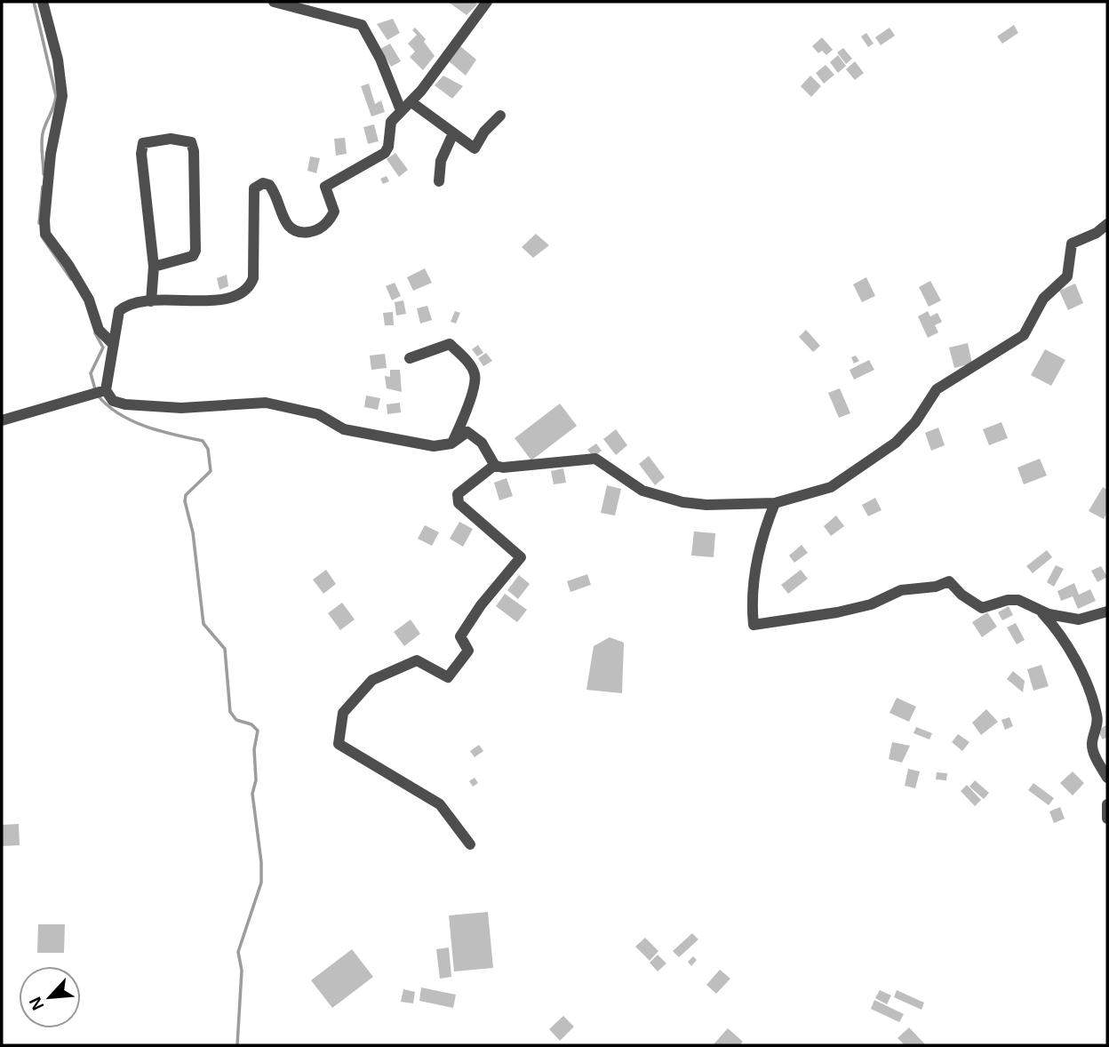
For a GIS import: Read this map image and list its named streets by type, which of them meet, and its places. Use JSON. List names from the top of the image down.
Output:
{
  "north": "bottom left"
}
